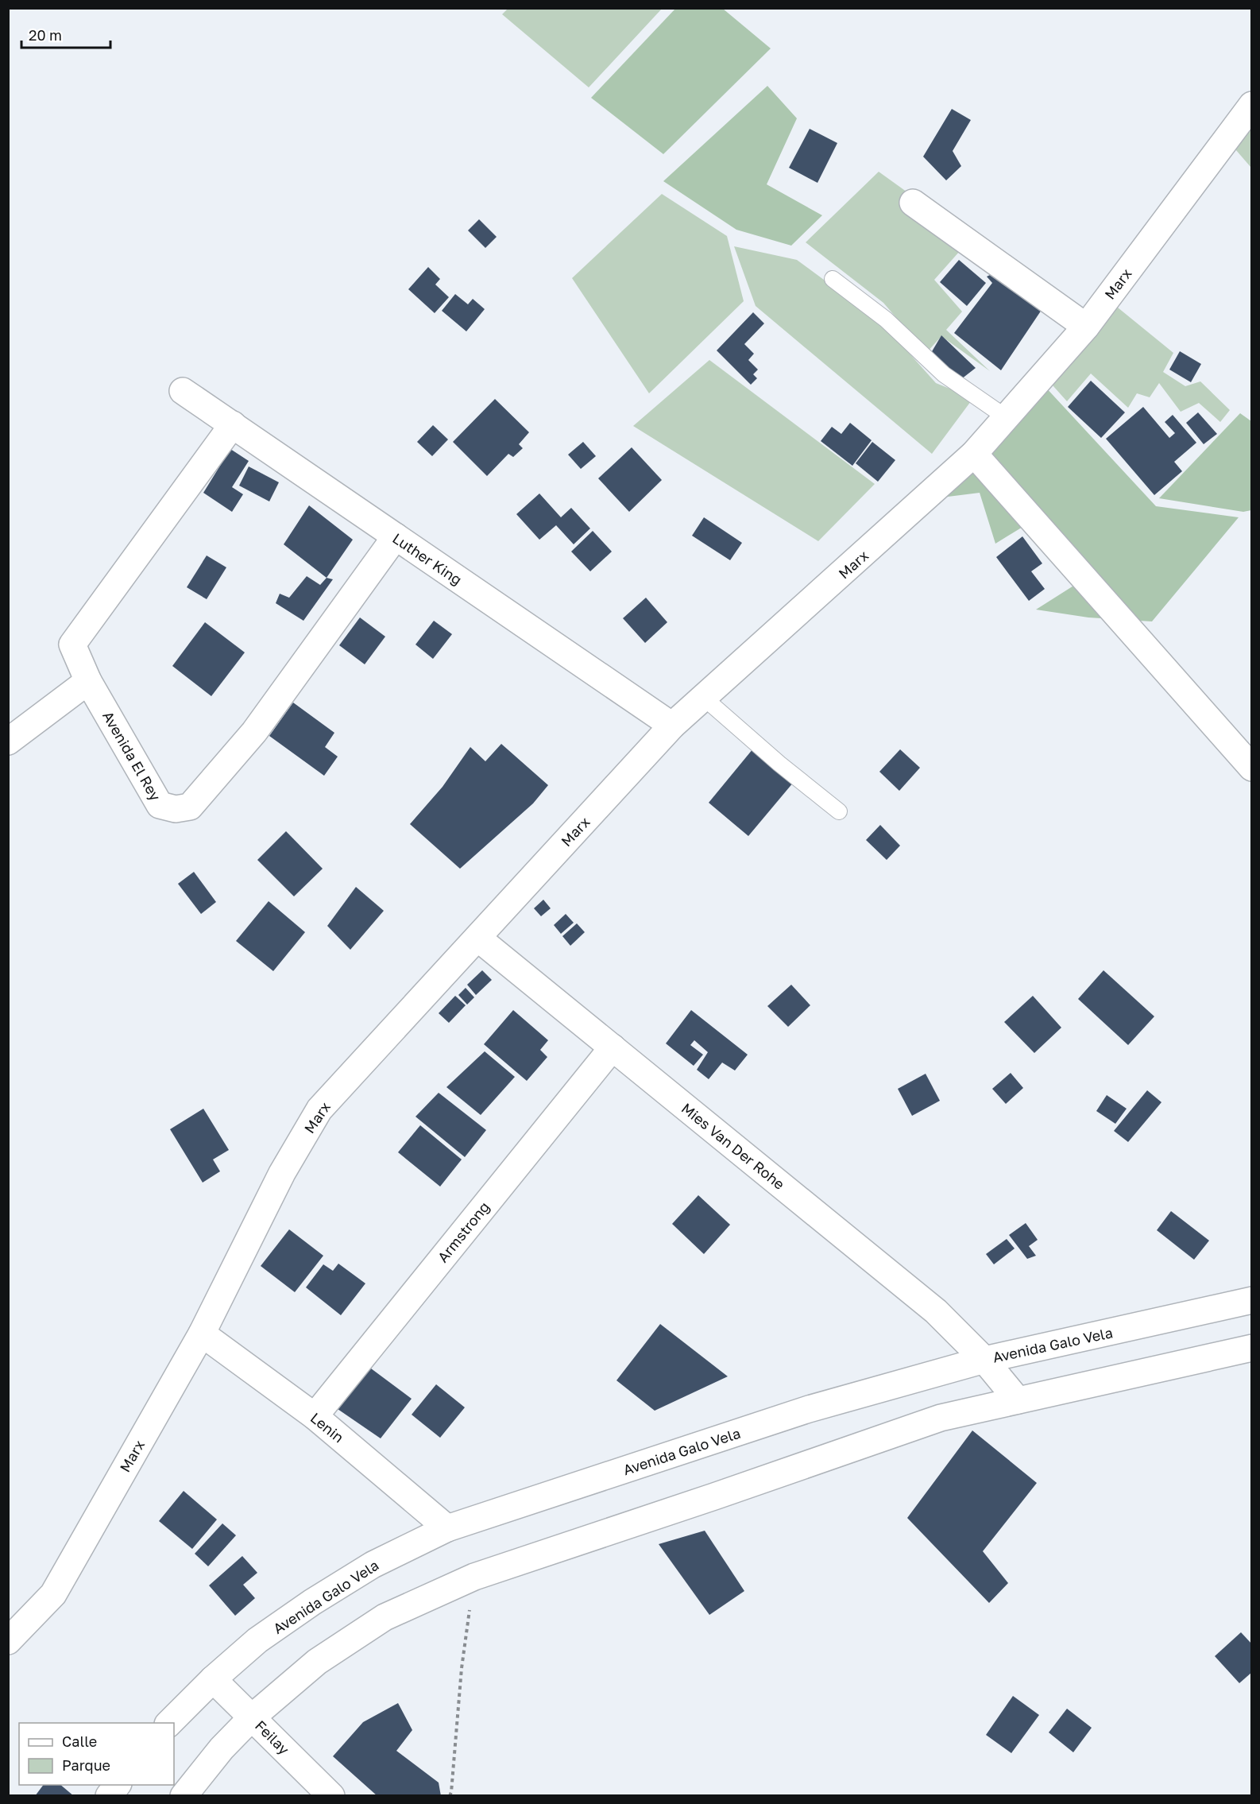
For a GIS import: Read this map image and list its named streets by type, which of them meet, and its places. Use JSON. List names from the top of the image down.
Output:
{
  "streets": {
    "street": [
      "Marx",
      "Luther King",
      "Avenida El Rey",
      "Mies Van Der Rohe",
      "Armstrong",
      "Avenida Galo Vela",
      "Lenin",
      "Feilay"
    ]
  },
  "crossings": [
    ["Marx", "Luther King"],
    ["Marx", "Mies Van Der Rohe"],
    ["Marx", "Lenin"],
    ["Luther King", "Avenida El Rey"],
    ["Mies Van Der Rohe", "Armstrong"],
    ["Mies Van Der Rohe", "Avenida Galo Vela"],
    ["Armstrong", "Lenin"],
    ["Avenida Galo Vela", "Lenin"],
    ["Avenida Galo Vela", "Feilay"]
  ],
  "legend": ["Calle", "Parque"],
  "scale_bar": "20 m"
}
